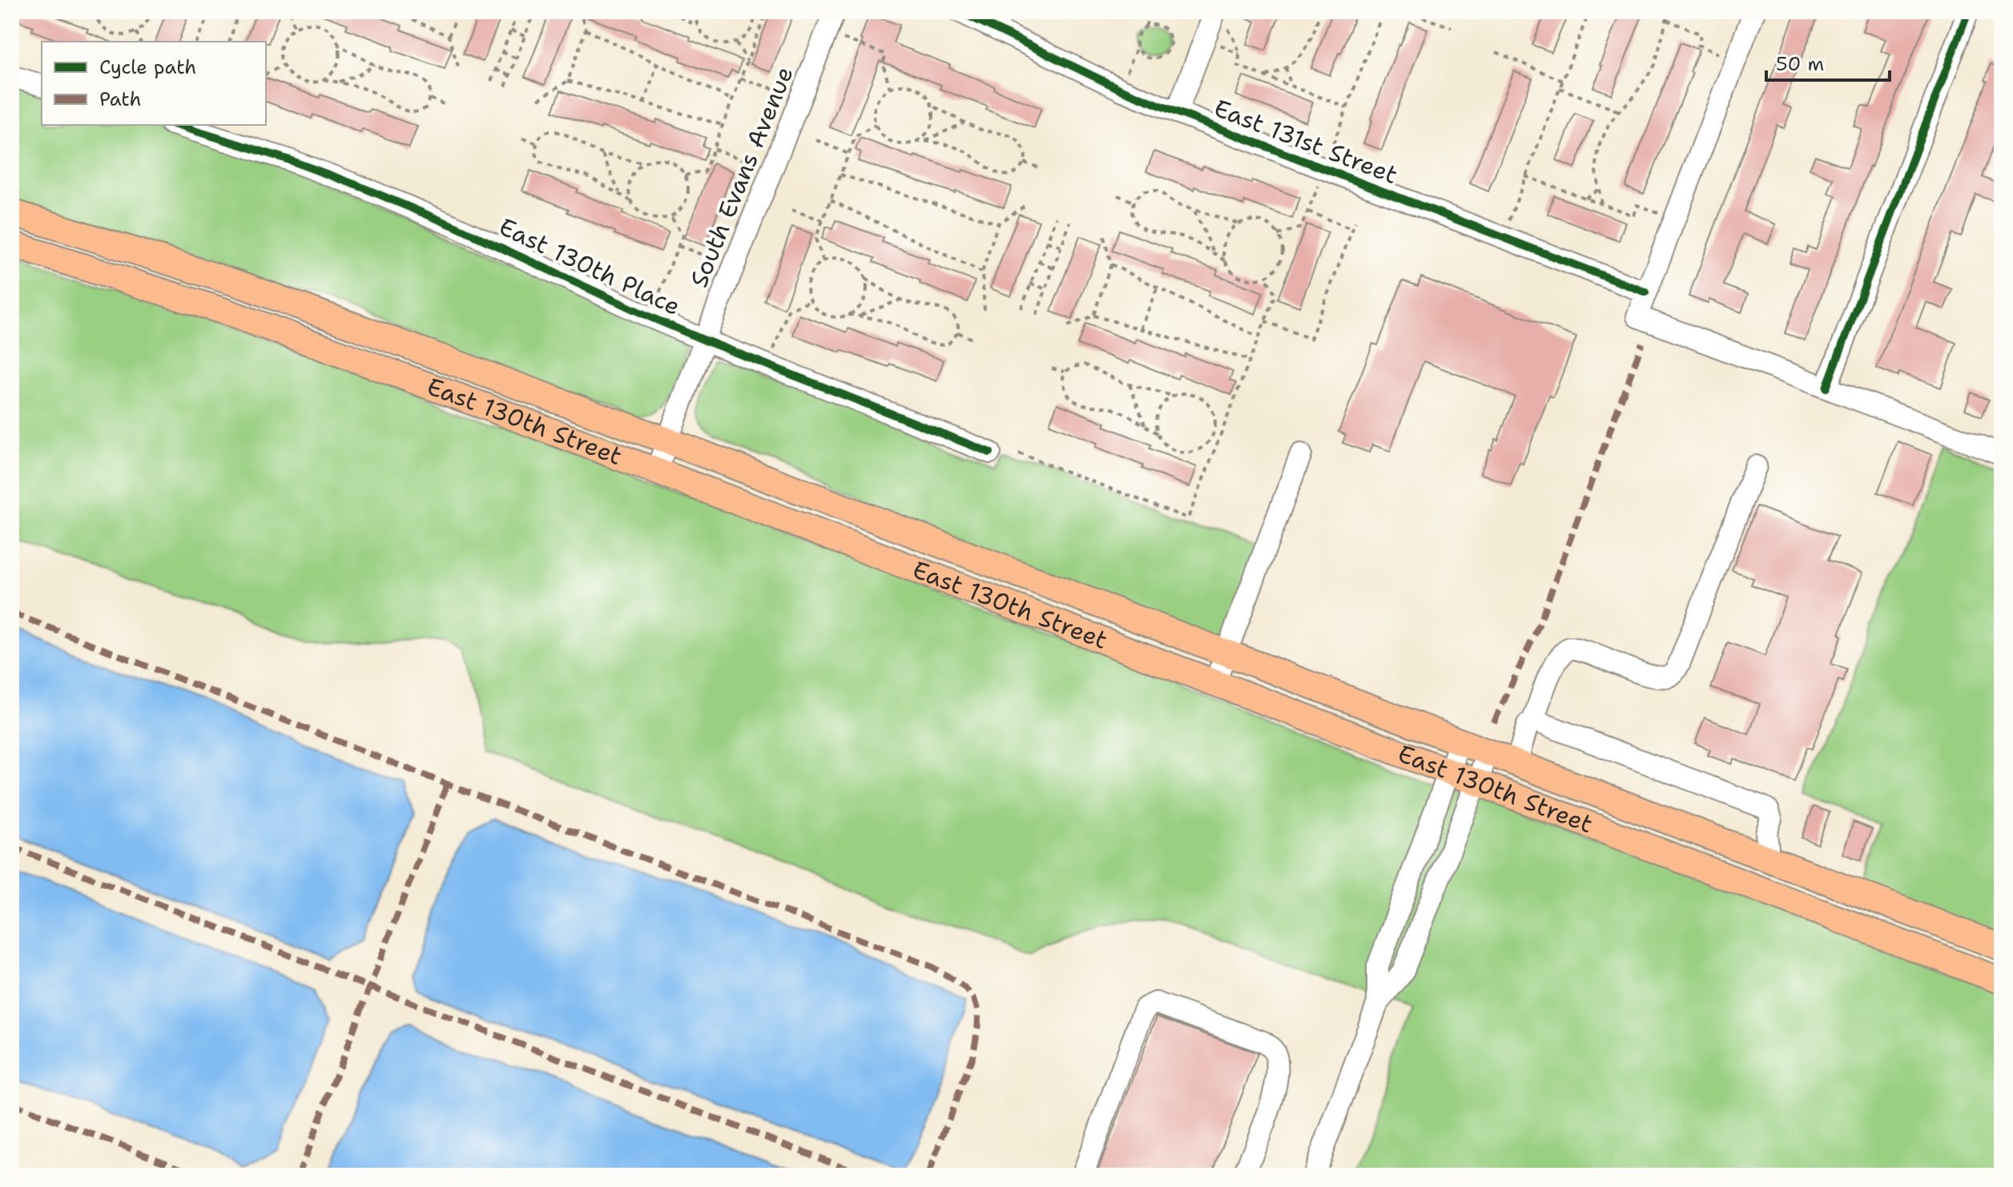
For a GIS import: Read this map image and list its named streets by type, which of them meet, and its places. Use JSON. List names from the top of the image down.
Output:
{
  "streets": {
    "main road": ["East 130th Street"],
    "street": ["East 131st Street", "South Evans Avenue", "East 130th Place"]
  },
  "crossings": [
    ["South Evans Avenue", "East 130th Place"],
    ["South Evans Avenue", "East 130th Street"]
  ],
  "legend": ["Cycle path", "Path"],
  "scale_bar": "50 m"
}
